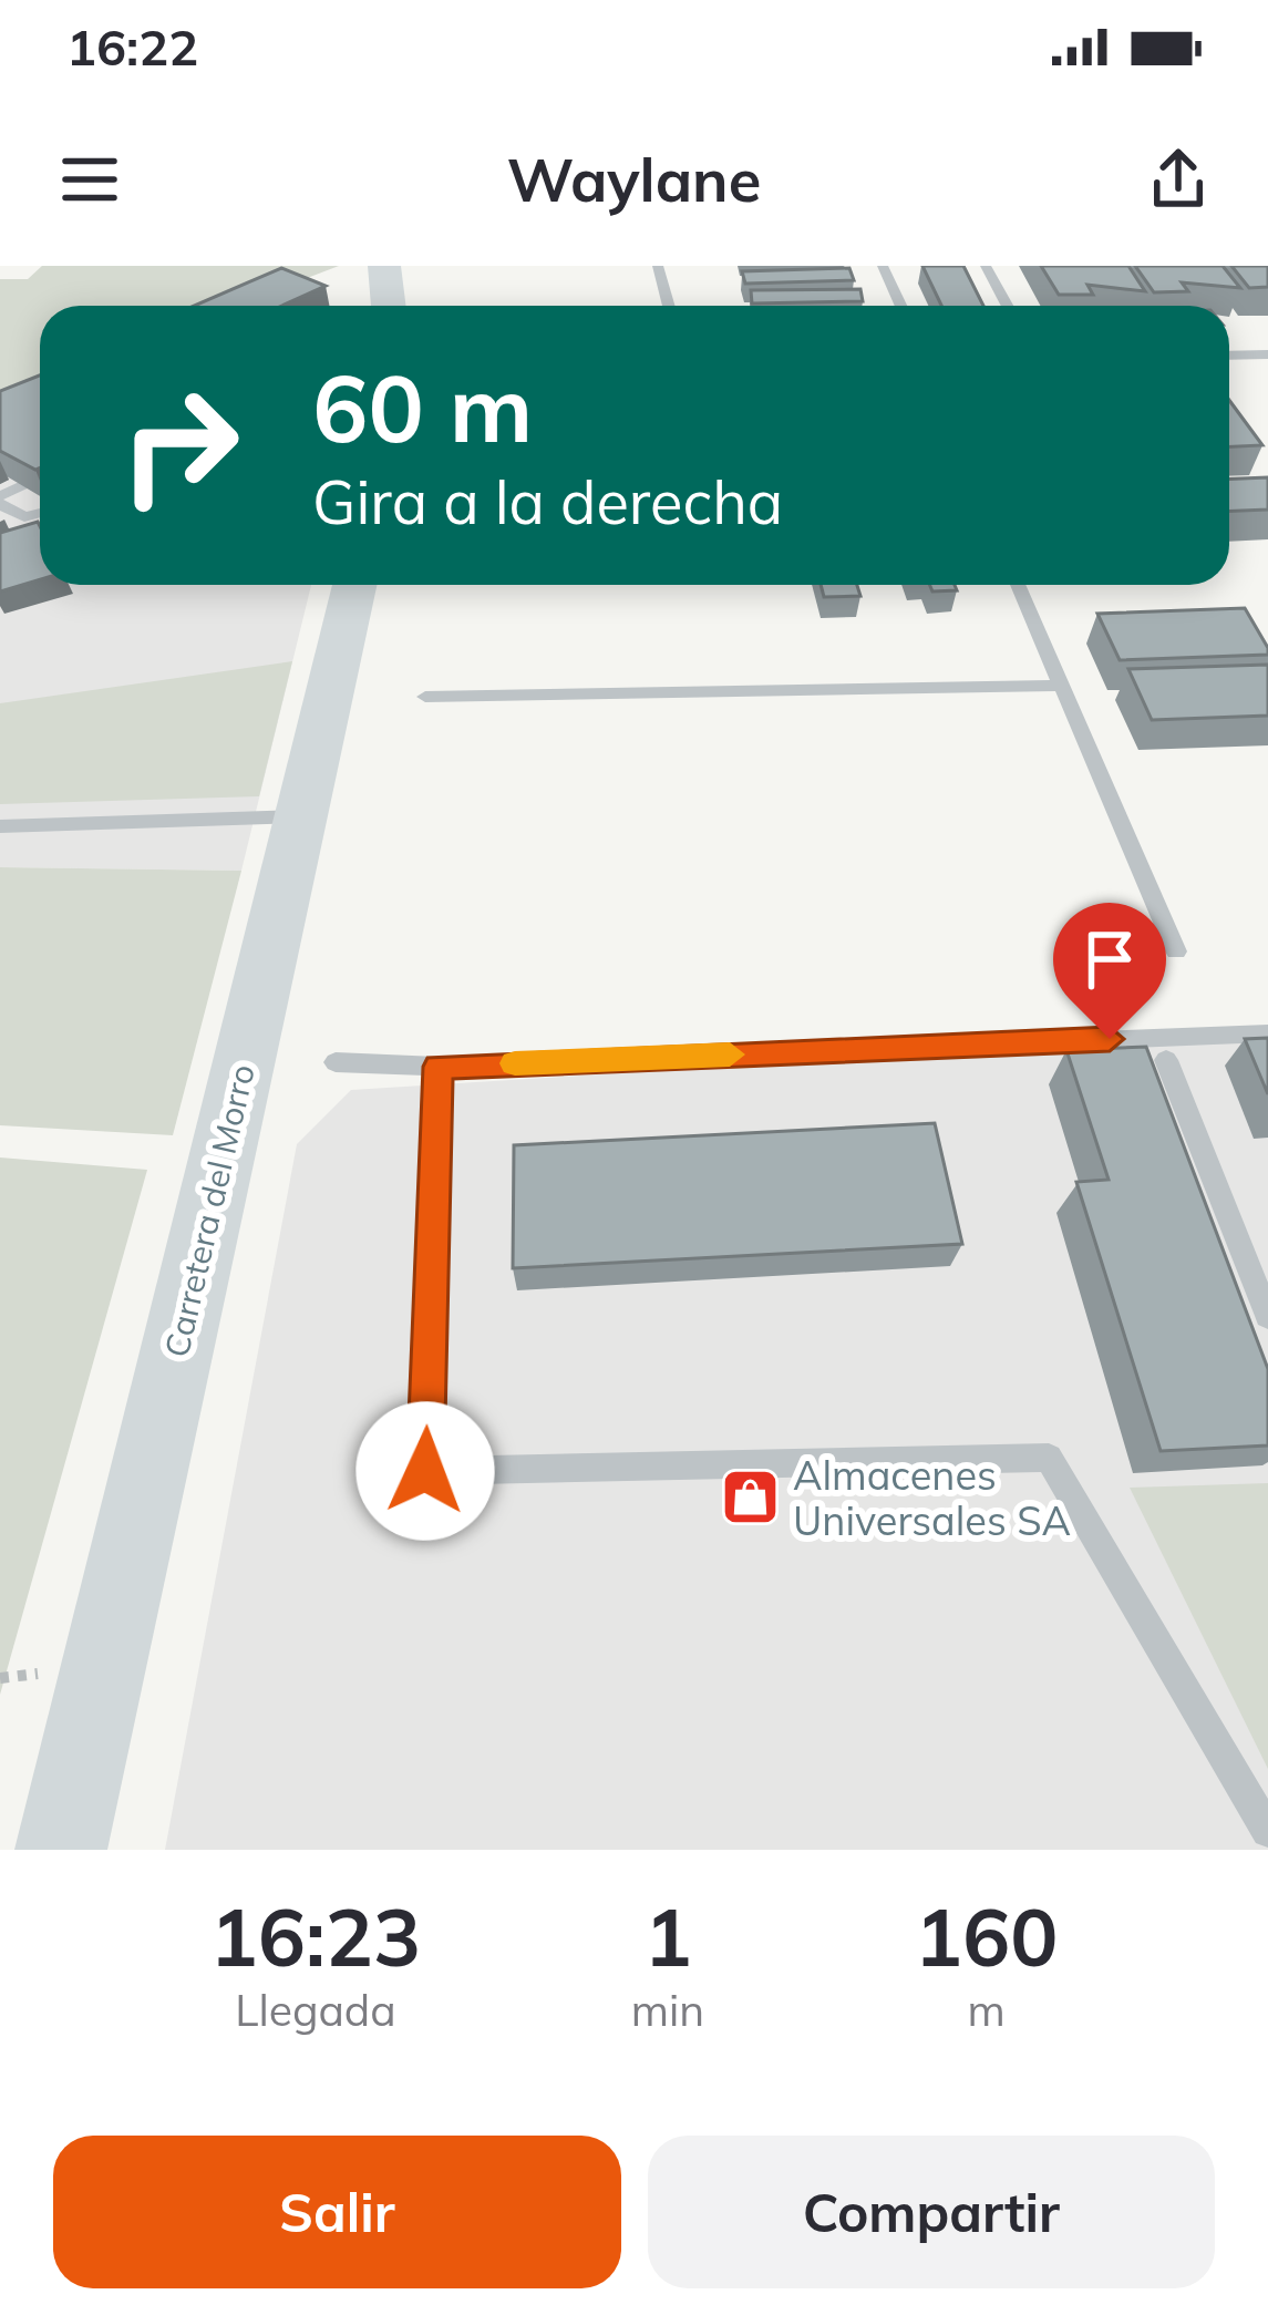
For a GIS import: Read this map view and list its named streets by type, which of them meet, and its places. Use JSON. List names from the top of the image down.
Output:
{
  "streets": {
    "main road": ["Carretera del Morro"]
  },
  "places": {
    "shop": ["Almacenes Universales SA"]
  },
  "page": {
    "status": "16:22",
    "header": "Waylane",
    "turn": ["60 m", "Gira a la derecha"],
    "eta": [
      "16:23",
      "Llegada",
      "1",
      "min",
      "160",
      "m"
    ],
    "buttons": ["Salir", "Compartir"]
  }
}
